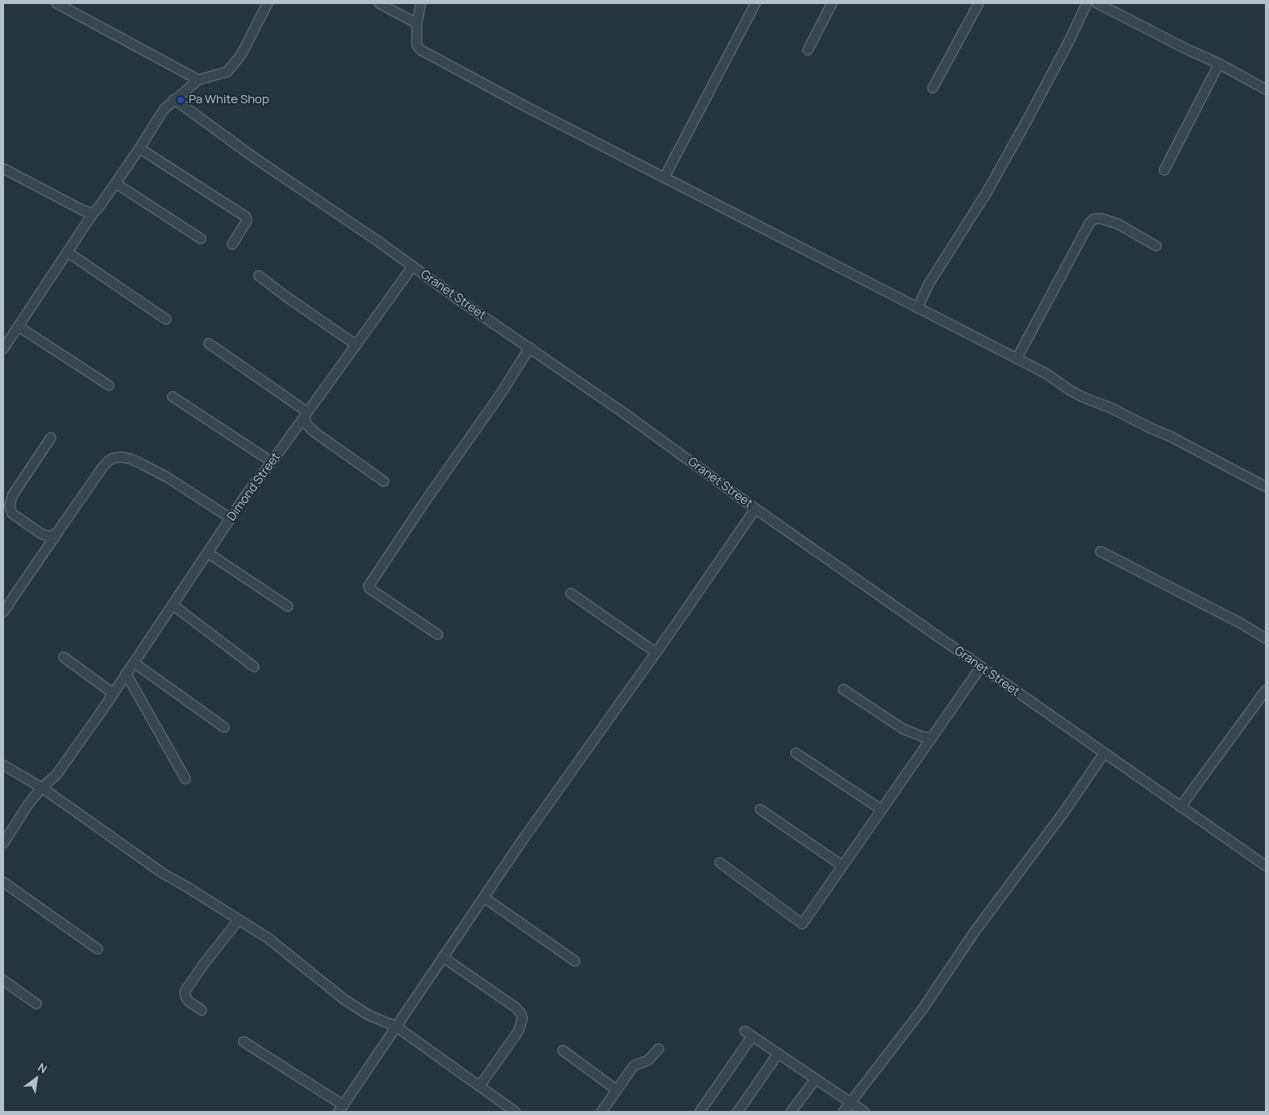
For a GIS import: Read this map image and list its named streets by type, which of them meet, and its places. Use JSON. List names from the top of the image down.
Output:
{
  "streets": {
    "street": ["Granet Street", "Dimond Street"]
  },
  "crossings": [
    ["Granet Street", "Dimond Street"]
  ],
  "places": ["Pa White Shop"],
  "north": "top right"
}
